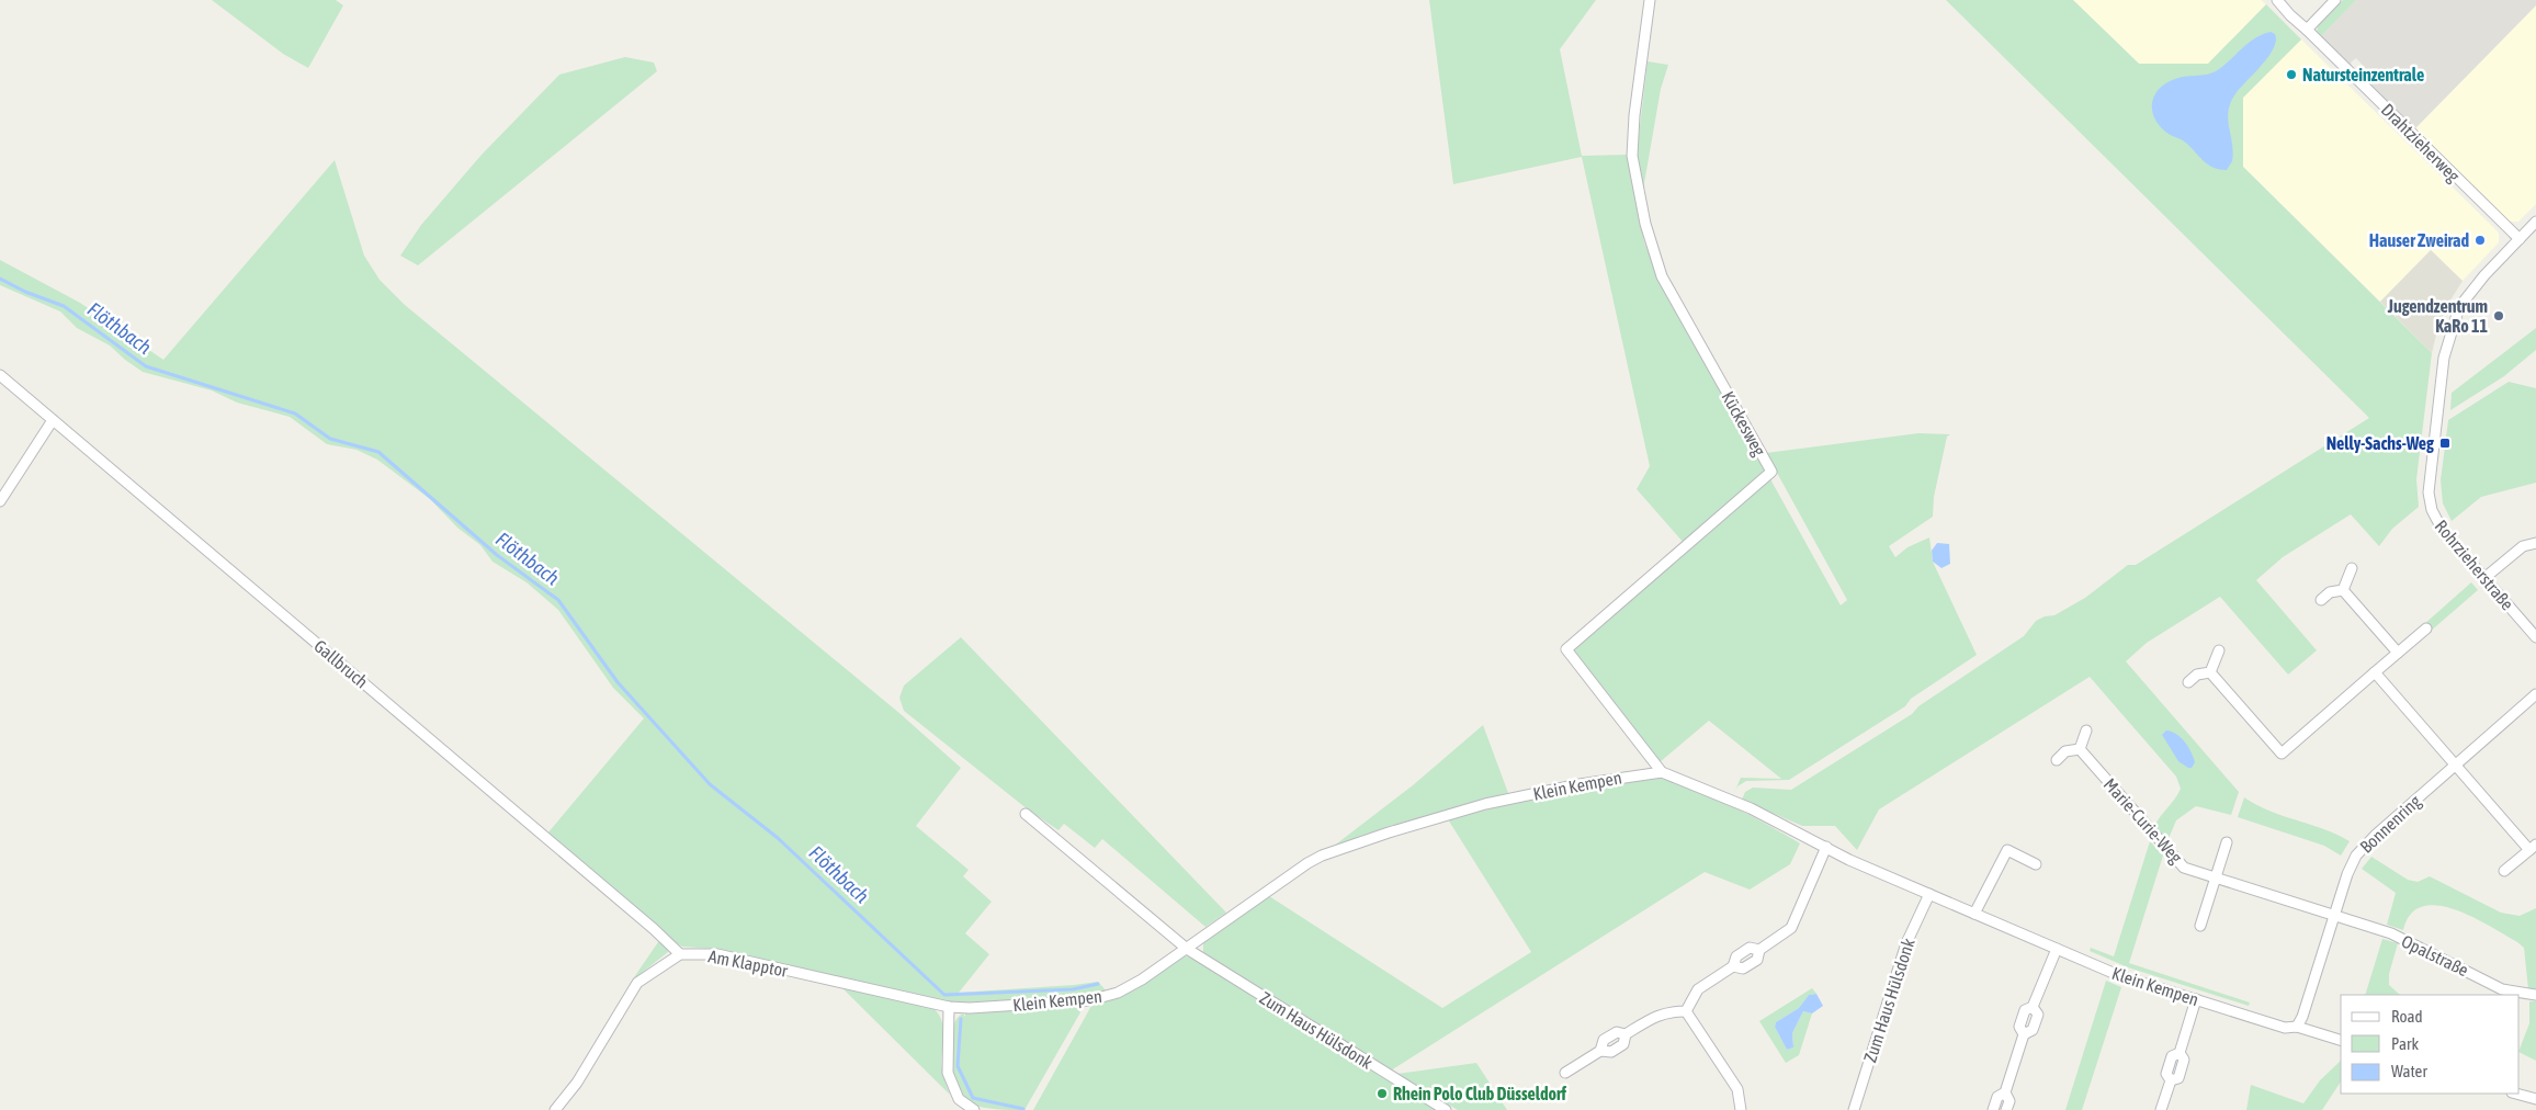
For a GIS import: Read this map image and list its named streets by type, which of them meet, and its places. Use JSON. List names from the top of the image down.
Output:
{
  "streets": {
    "street": [
      "Drahtzieherweg",
      "Kückesweg",
      "Rohrzieherstraße",
      "Gallbruch",
      "Klein Kempen",
      "Marie-Curie-Weg",
      "Bonnenring",
      "Opalstraße",
      "Am Klapptor",
      "Zum Haus Hülsdonk"
    ]
  },
  "crossings": [
    ["Drahtzieherweg", "Rohrzieherstraße"],
    ["Kückesweg", "Klein Kempen"],
    ["Gallbruch", "Am Klapptor"],
    ["Klein Kempen", "Bonnenring"],
    ["Klein Kempen", "Am Klapptor"],
    ["Klein Kempen", "Zum Haus Hülsdonk"],
    ["Marie-Curie-Weg", "Bonnenring"],
    ["Marie-Curie-Weg", "Opalstraße"],
    ["Bonnenring", "Opalstraße"]
  ],
  "water": ["Flöthbach"],
  "places": {
    "other": [
      "Natursteinzentrale",
      "Hauser Zweirad",
      "Jugendzentrum KaRo 11",
      "Rhein Polo Club Düsseldorf"
    ],
    "transit": ["Nelly-Sachs-Weg"]
  },
  "legend": ["Road", "Park", "Water"]
}
